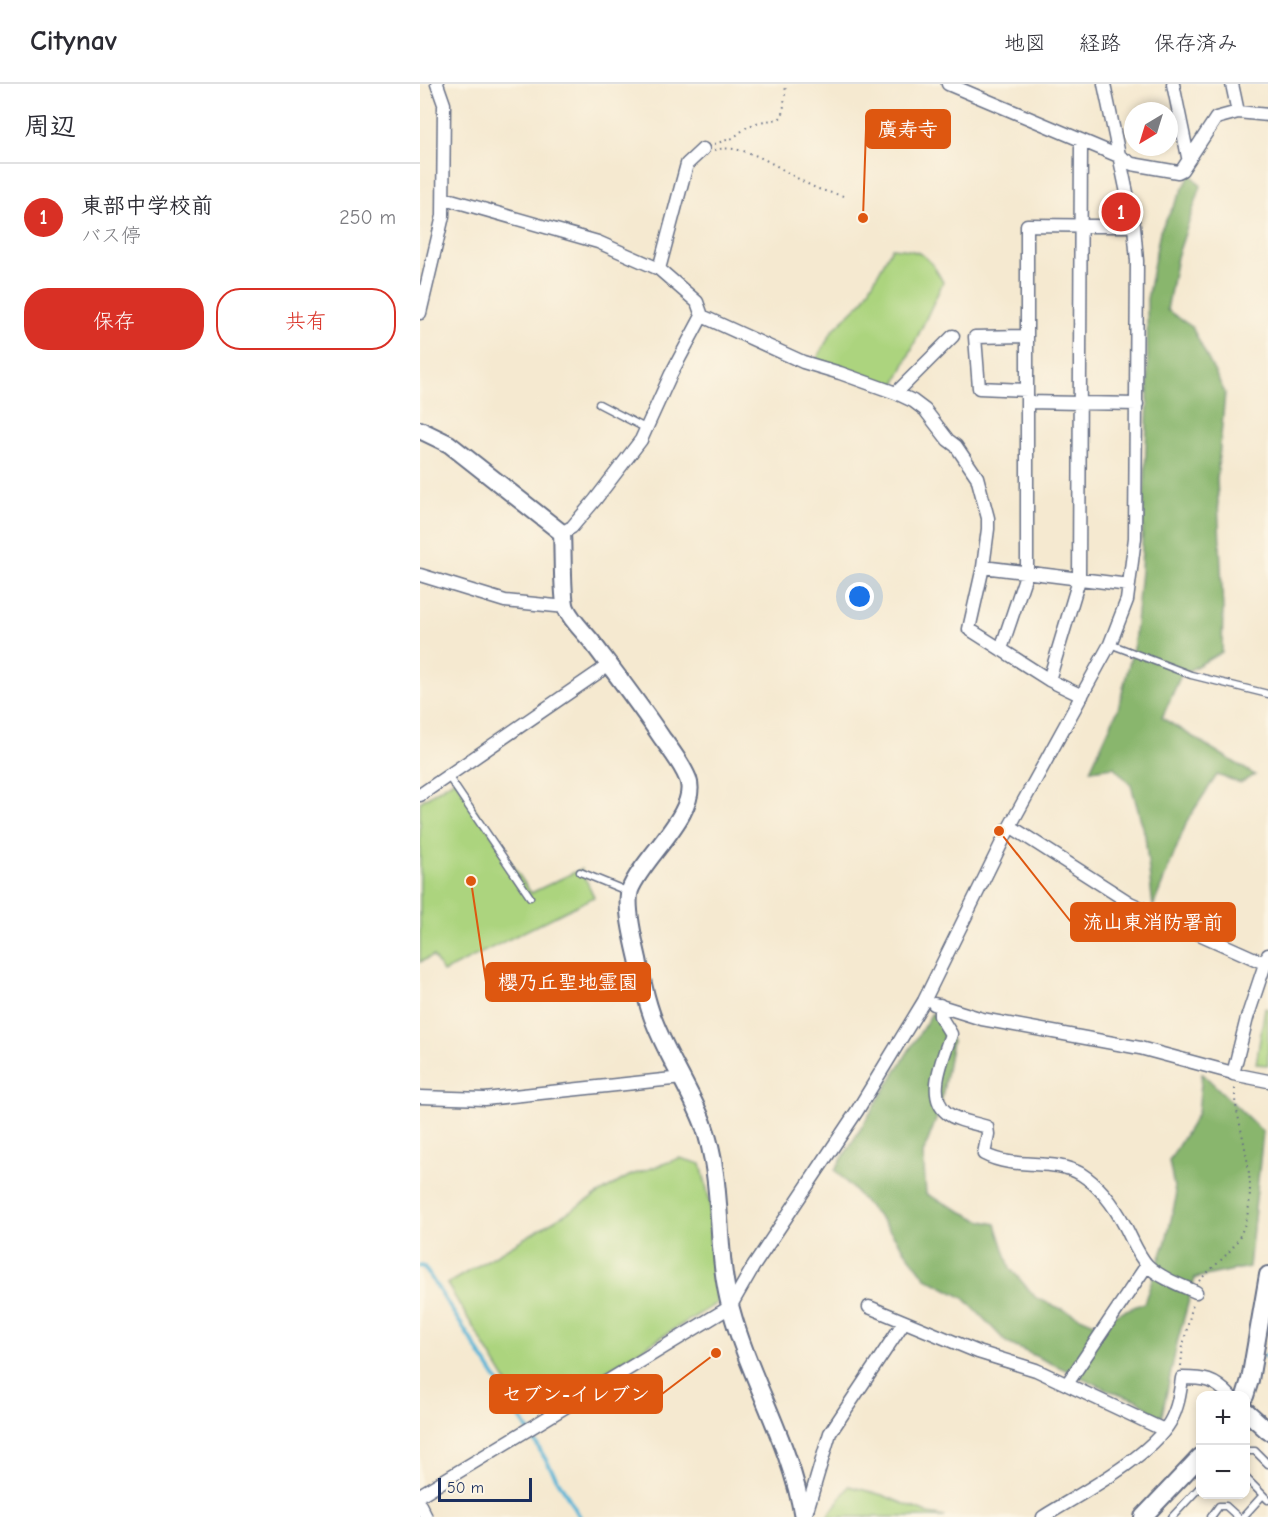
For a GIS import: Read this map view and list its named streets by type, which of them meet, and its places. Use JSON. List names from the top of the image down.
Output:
{
  "places": [
    "廣寿寺",
    "流山東消防署前",
    "櫻乃丘聖地霊園",
    "セブン-イレブン"
  ],
  "scale_bar": "50 m",
  "north": "bottom left",
  "page": {
    "header": "Citynav",
    "nav": ["地図", "経路", "保存済み"],
    "heading": "周辺",
    "list": [
      {
        "mark": "1",
        "name": "東部中学校前",
        "note": "バス停",
        "value": "250 m"
      }
    ],
    "pins": "1",
    "buttons": ["保存", "共有"],
    "map_buttons": ["+", "−"],
    "scale": "50 m"
  }
}
